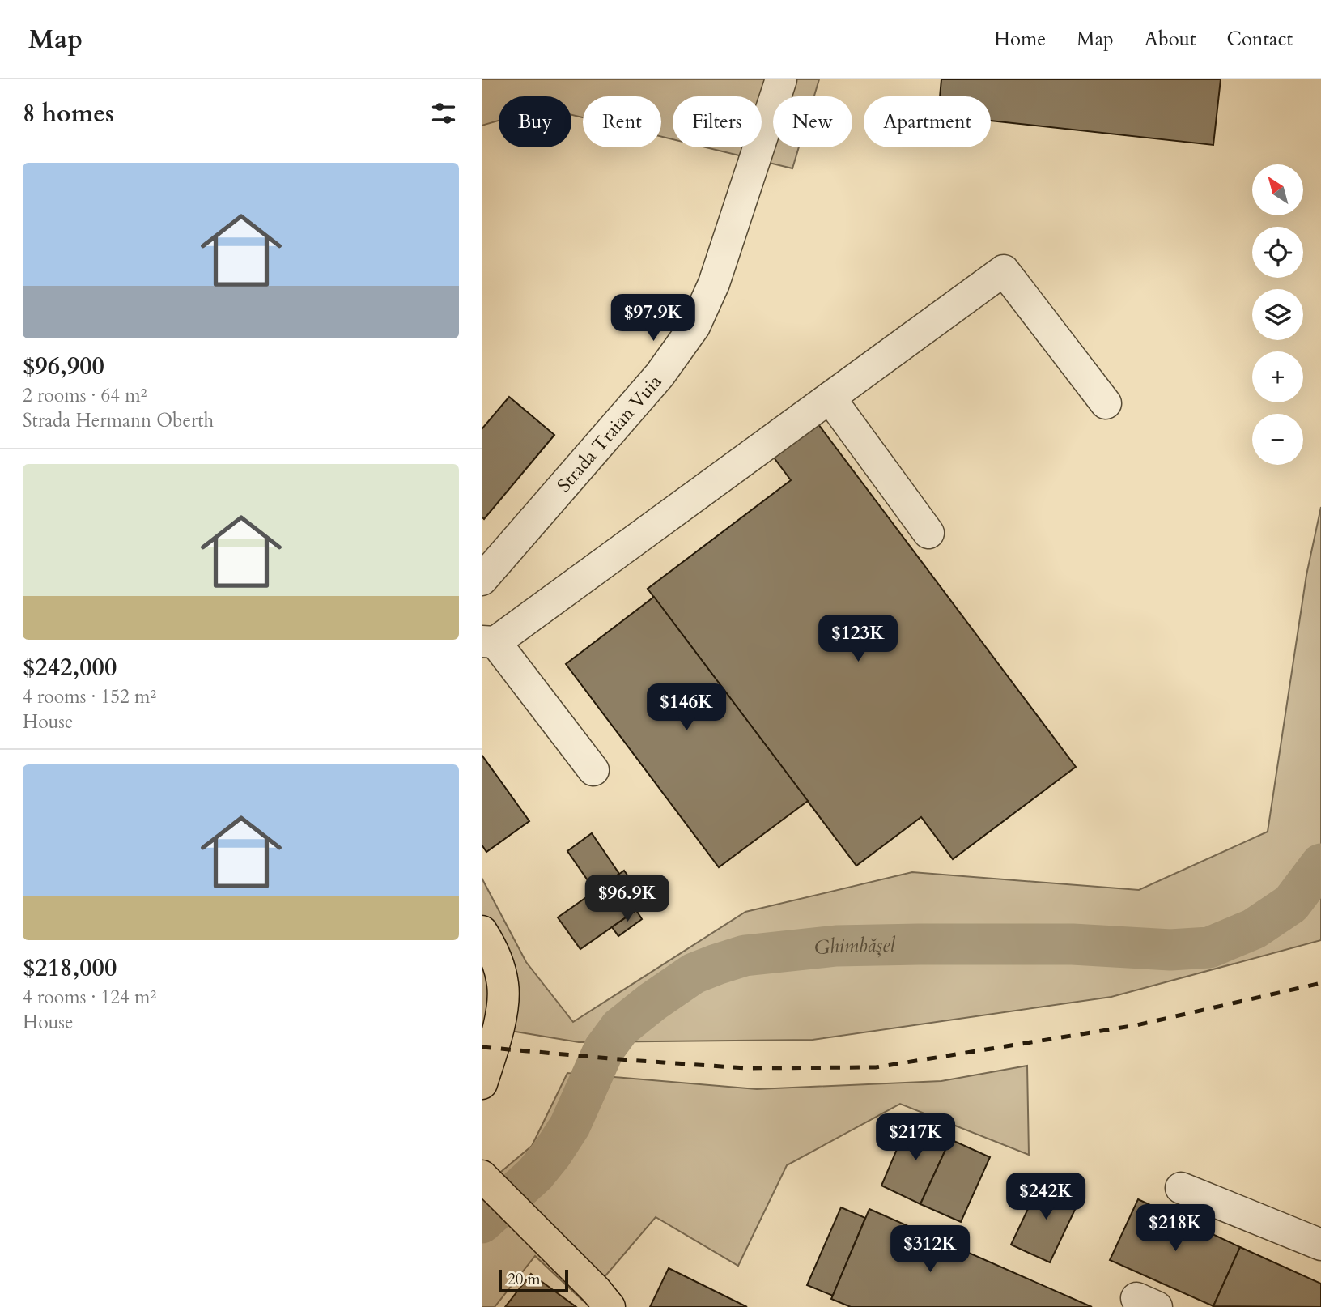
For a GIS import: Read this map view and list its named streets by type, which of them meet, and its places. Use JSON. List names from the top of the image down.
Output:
{
  "streets": {
    "street": ["Strada Traian Vuia"]
  },
  "water": ["Ghimbășel"],
  "scale_bar": "20 m",
  "north": "top left",
  "page": {
    "header": "Map",
    "nav": [
      "Home",
      "Map",
      "About",
      "Contact"
    ],
    "heading": "8 homes",
    "chip": [
      "Buy",
      "Rent",
      "Filters",
      "New",
      "Apartment"
    ],
    "list": [
      {
        "name": "$96,900",
        "note": "2 rooms · 64 m² · Strada Hermann Oberth"
      },
      {
        "name": "$242,000",
        "note": "4 rooms · 152 m² · House"
      },
      {
        "name": "$218,000",
        "note": "4 rooms · 124 m² · House"
      }
    ],
    "map_buttons": ["+", "−"],
    "price": [
      "$97.9K",
      "$123K",
      "$146K",
      "$96.9K",
      "$217K",
      "$242K",
      "$218K",
      "$312K"
    ],
    "scale": "20 m"
  }
}
